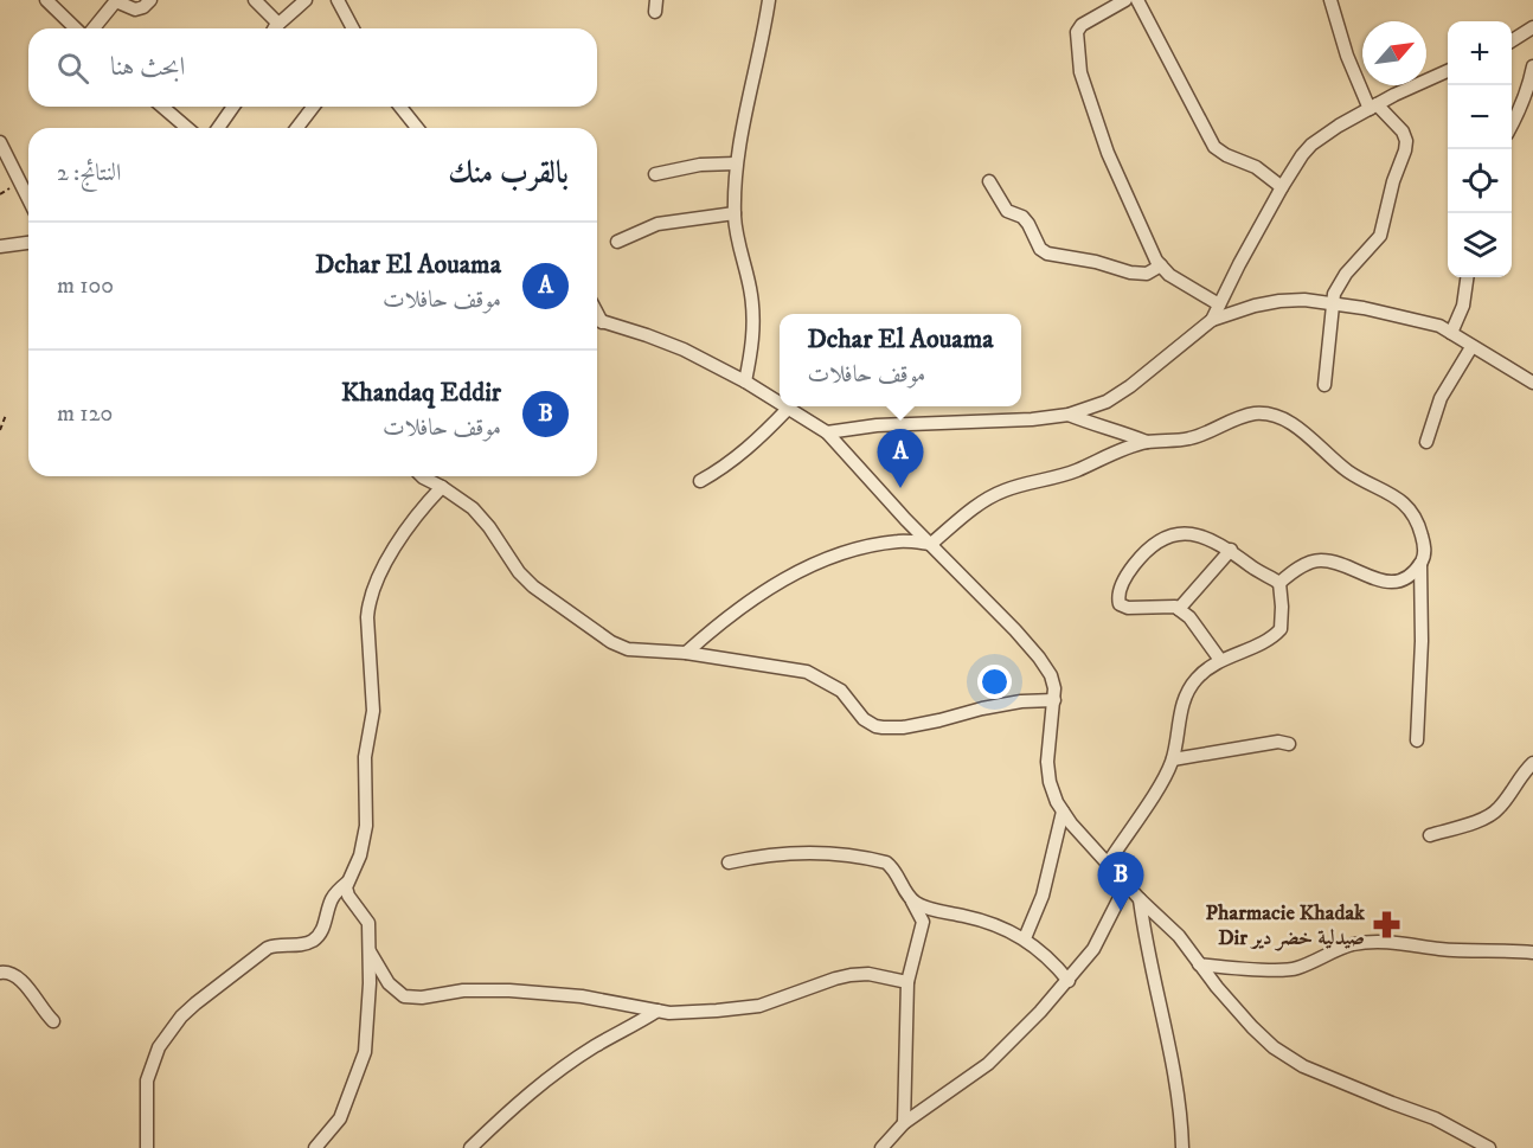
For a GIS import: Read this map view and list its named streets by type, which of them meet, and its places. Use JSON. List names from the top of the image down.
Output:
{
  "places": {
    "pharmacy": ["Pharmacie Khadak Dir صيدلية خضر دير"]
  },
  "north": "top right",
  "page": {
    "map_buttons": ["+", "−"],
    "search": "ابحث هنا",
    "heading": ["بالقرب منك", "النتائج: 2"],
    "list": [
      {
        "mark": "A",
        "name": "Dchar El Aouama",
        "note": "موقف حافلات",
        "value": "100 m"
      },
      {
        "mark": "B",
        "name": "Khandaq Eddir",
        "note": "موقف حافلات",
        "value": "120 m"
      }
    ],
    "popup": ["Dchar El Aouama", "موقف حافلات"],
    "pins": ["A", "B"]
  }
}
